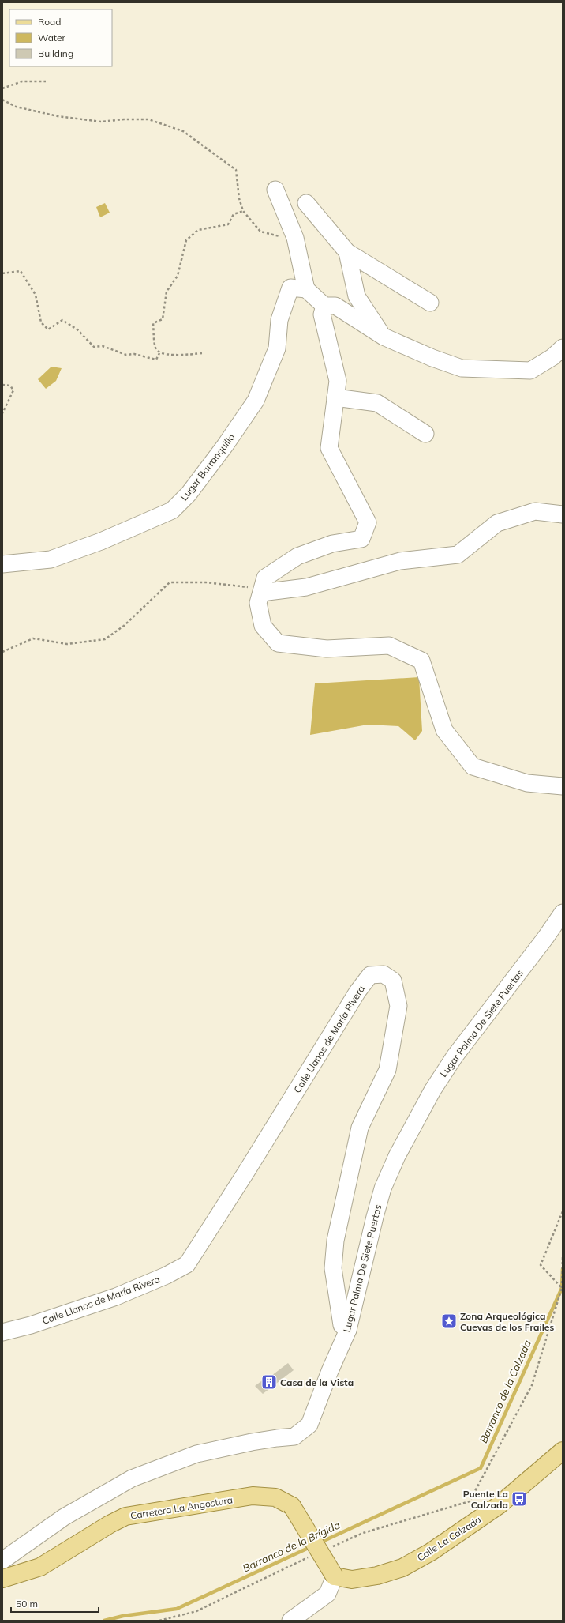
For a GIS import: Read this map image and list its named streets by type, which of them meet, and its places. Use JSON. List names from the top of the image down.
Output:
{
  "streets": {
    "main road": ["Carretera La Angostura", "Calle La Calzada"],
    "street": ["Lugar Barranquillo", "Lugar Palma De Siete Puertas", "Calle Llanos de María Rivera"]
  },
  "crossings": [
    ["Lugar Palma De Siete Puertas", "Calle Llanos de María Rivera"],
    ["Carretera La Angostura", "Calle La Calzada"]
  ],
  "water": ["Barranco de la Calzada", "Barranco de la Brígida"],
  "places": {
    "place": ["Zona Arqueológica Cuevas de los Frailes"],
    "building": ["Casa de la Vista"],
    "bus stop": ["Puente La Calzada"]
  },
  "legend": ["Road", "Water", "Building"],
  "scale_bar": "50 m"
}
